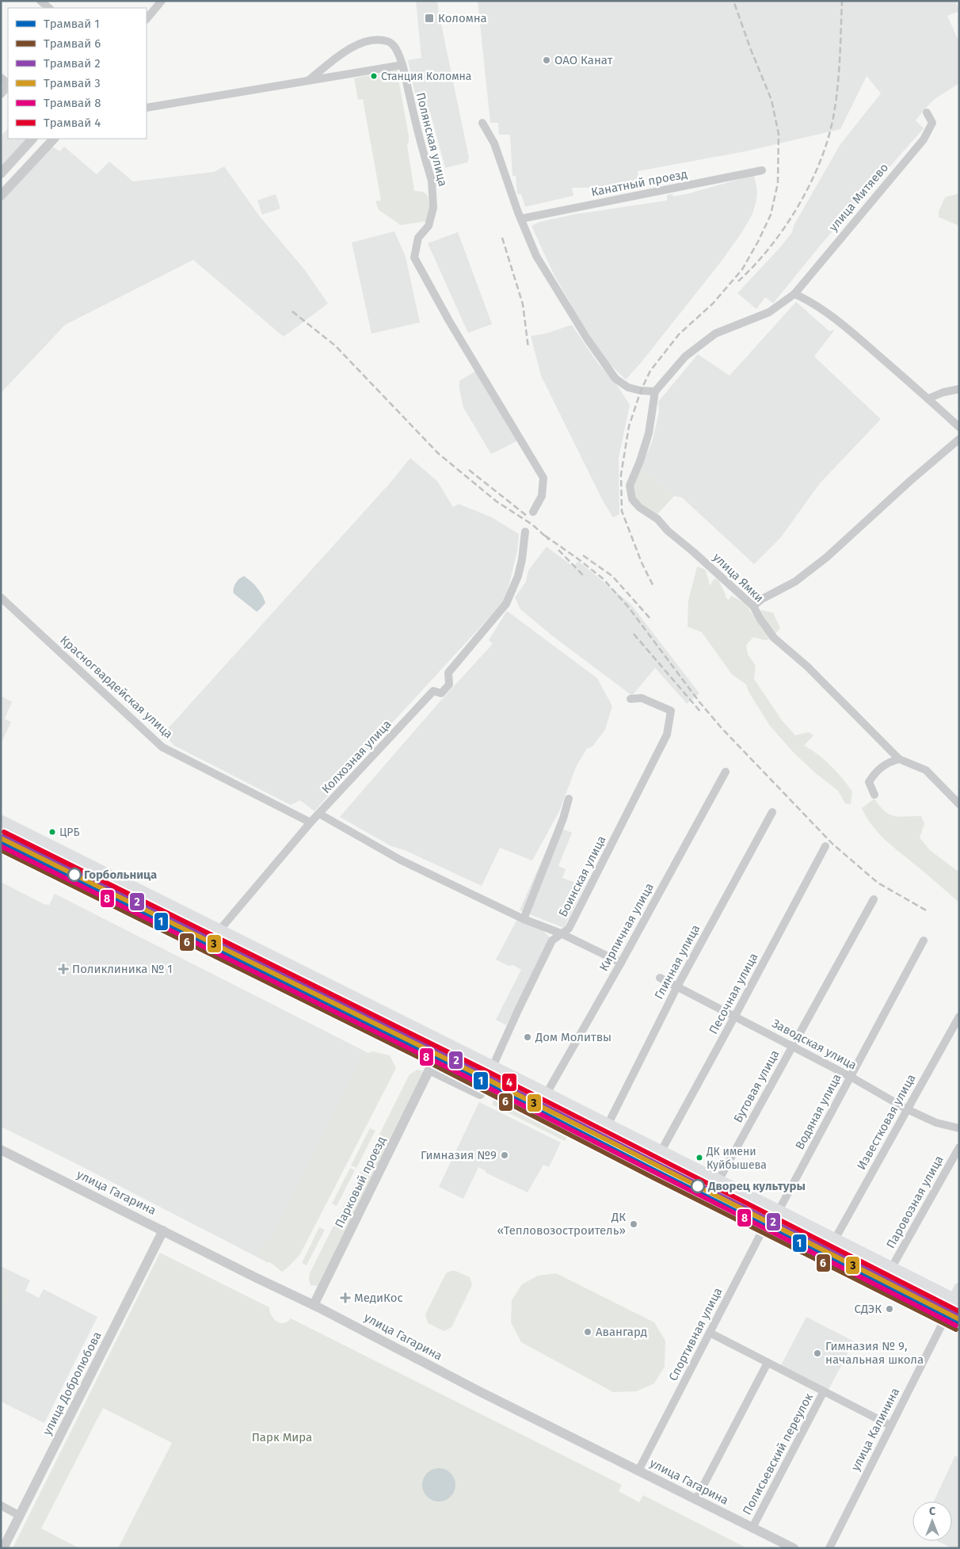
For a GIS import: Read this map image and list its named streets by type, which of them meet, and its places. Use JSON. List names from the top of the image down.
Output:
{
  "streets": {
    "street": [
      "Полянская улица",
      "Канатный проезд",
      "улица Митяево",
      "улица Ямки",
      "Красногвардейская улица",
      "Колхозная улица",
      "Боинская улица",
      "Кирпичная улица",
      "Глинная улица",
      "Песочная улица",
      "Заводская улица",
      "Бутовая улица",
      "Водяная улица",
      "Известковая улица",
      "Парковый проезд",
      "улица Гагарина",
      "Паровозная улица",
      "Спортивная улица",
      "улица Добролюбова",
      "улица Калинина",
      "Полисьевский переулок"
    ]
  },
  "crossings": [
    ["улица Митяево", "улица Ямки"],
    ["Красногвардейская улица", "Колхозная улица"],
    ["Боинская улица", "Парковый проезд"],
    ["Глинная улица", "Заводская улица"],
    ["Песочная улица", "Заводская улица"],
    ["Заводская улица", "Бутовая улица"],
    ["Заводская улица", "Водяная улица"],
    ["Заводская улица", "Известковая улица"],
    ["Водяная улица", "Спортивная улица"],
    ["Парковый проезд", "улица Гагарина"],
    ["улица Гагарина", "Спортивная улица"],
    ["улица Гагарина", "улица Добролюбова"],
    ["улица Гагарина", "Полисьевский переулок"]
  ],
  "parks": ["Парк Мира"],
  "places": {
    "transit": ["Коломна"],
    "other": [
      "ОАО Канат",
      "Станция Коломна",
      "ЦРБ",
      "Горбольница",
      "Дом Молитвы",
      "Гимназия №9",
      "ДК имени Куйбышева",
      "Дворец культуры",
      "ДК «Тепловозостроитель»",
      "СДЭК",
      "Авангард",
      "Гимназия № 9, начальная школа"
    ],
    "health": ["Поликлиника № 1", "МедиКос"]
  },
  "lines": [
    "tram line 4",
    "tram line 2",
    "tram line 3",
    "tram line 1",
    "tram line 8",
    "tram line 6"
  ],
  "legend": [
    "Трамвай 1",
    "Трамвай 6",
    "Трамвай 2",
    "Трамвай 3",
    "Трамвай 8",
    "Трамвай 4"
  ],
  "north": "top"
}
